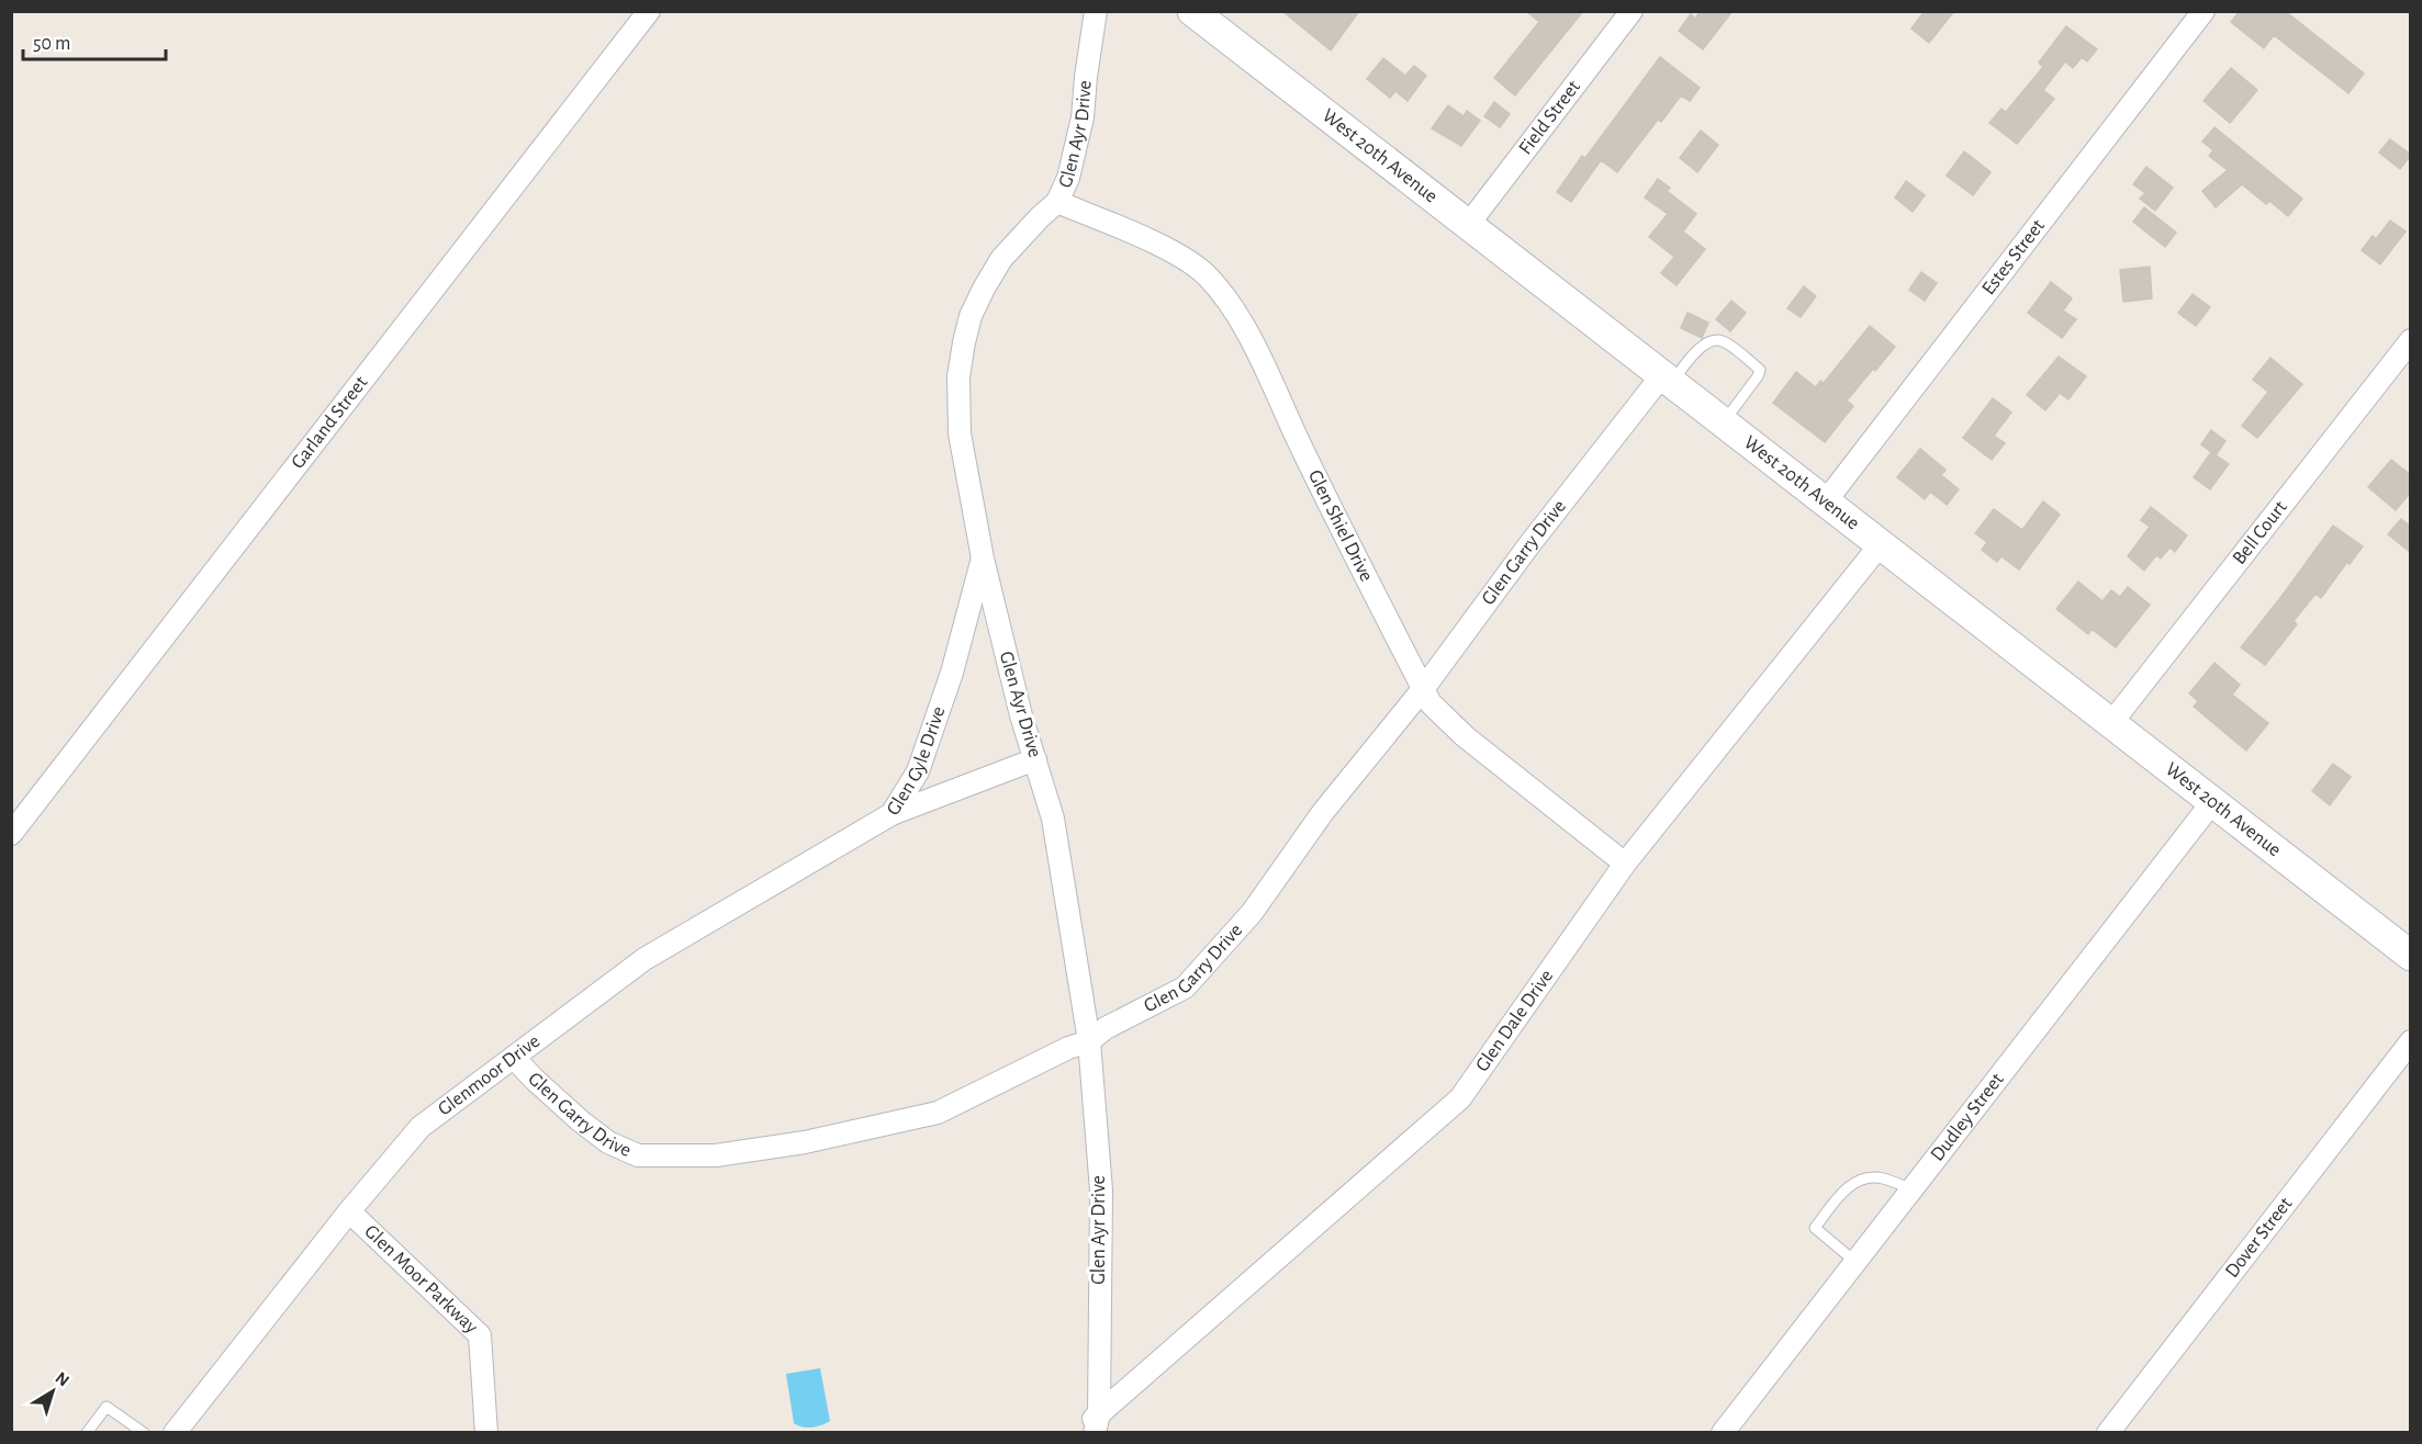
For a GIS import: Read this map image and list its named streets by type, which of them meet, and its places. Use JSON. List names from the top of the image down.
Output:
{
  "streets": {
    "street": [
      "Field Street",
      "Glen Ayr Drive",
      "West 20th Avenue",
      "Estes Street",
      "Garland Street",
      "Glen Shiel Drive",
      "Bell Court",
      "Glen Garry Drive",
      "Glen Gyle Drive",
      "Glen Dale Drive",
      "Glenmoor Drive",
      "Dudley Street",
      "Dover Street",
      "Glen Moor Parkway"
    ]
  },
  "crossings": [
    ["Field Street", "West 20th Avenue"],
    ["Glen Ayr Drive", "Glen Shiel Drive"],
    ["Glen Ayr Drive", "Glen Garry Drive"],
    ["Glen Ayr Drive", "Glen Gyle Drive"],
    ["Glen Ayr Drive", "Glen Dale Drive"],
    ["West 20th Avenue", "Estes Street"],
    ["West 20th Avenue", "Bell Court"],
    ["West 20th Avenue", "Glen Garry Drive"],
    ["West 20th Avenue", "Glen Dale Drive"],
    ["West 20th Avenue", "Dudley Street"],
    ["Glen Shiel Drive", "Glen Garry Drive"],
    ["Glen Shiel Drive", "Glen Dale Drive"],
    ["Glen Garry Drive", "Glenmoor Drive"],
    ["Glen Gyle Drive", "Glenmoor Drive"],
    ["Glenmoor Drive", "Glen Moor Parkway"]
  ],
  "scale_bar": "50 m",
  "north": "top right"
}
